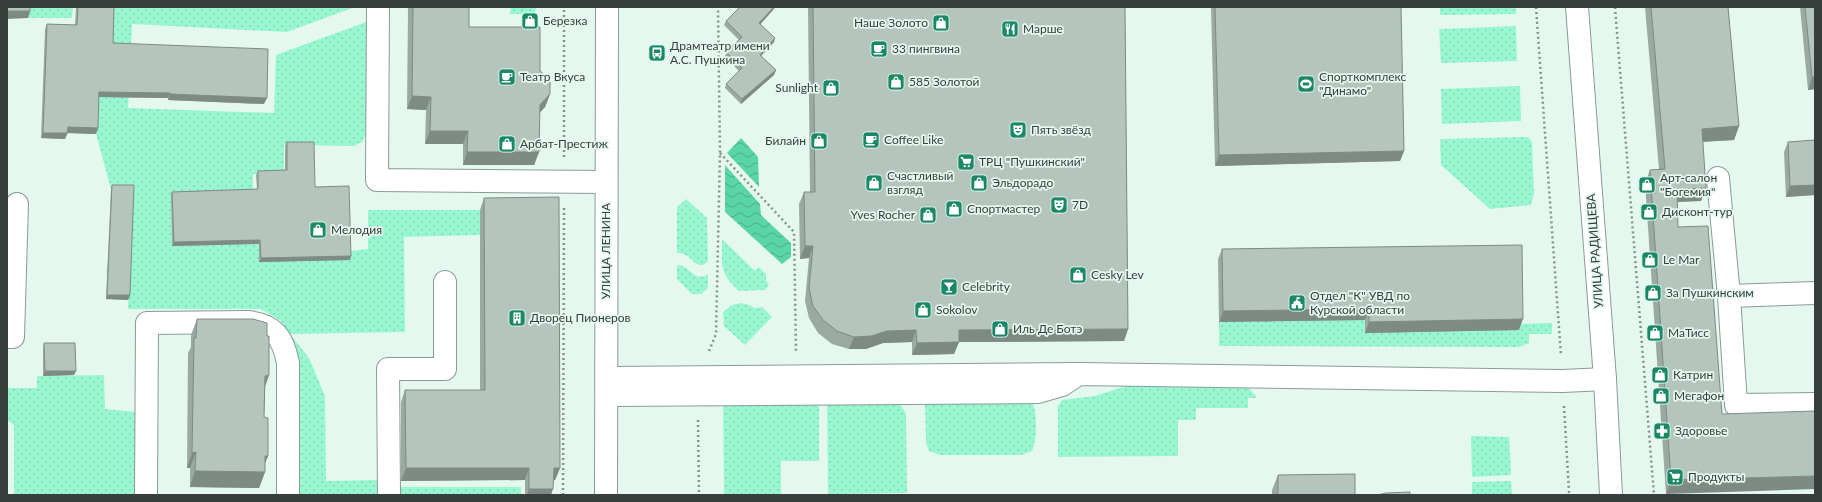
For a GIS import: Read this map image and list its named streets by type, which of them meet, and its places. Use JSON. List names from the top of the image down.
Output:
{
  "streets": {
    "main road": ["УЛИЦА ЛЕНИНА", "УЛИЦА РАДИЩЕВА"]
  },
  "places": {
    "shop": [
      "Березка",
      "Наше Золото",
      "585 Золотой",
      "Sunlight",
      "Билайн",
      "Арбат-Престиж",
      "Счастливый взгляд",
      "Эльдорадо",
      "Арт-салон \"Богемия\"",
      "Спортмастер",
      "Дисконт-тур",
      "Yves Rocher",
      "Мелодия",
      "Le Mar",
      "Cesky Lev",
      "За Пушкинским",
      "Sokolov",
      "Иль Де Ботэ",
      "МаТисс",
      "Катрин",
      "Мегафон"
    ],
    "restaurant": ["Марше"],
    "cafe": ["33 пингвина", "Театр Вкуса", "Coffee Like"],
    "bus stop": ["Драмтеатр имени А.С. Пушкина"],
    "sports": ["Спорткомплекс \"Динамо\""],
    "theatre": ["Пять звёзд", "7D"],
    "supermarket": ["ТРЦ \"Пушкинский\"", "Продукты"],
    "bar": ["Celebrity"],
    "public building": ["Отдел \"К\" УВД по Курской области"],
    "building": ["Дворец Пионеров"],
    "pharmacy": ["Здоровье"]
  }
}
